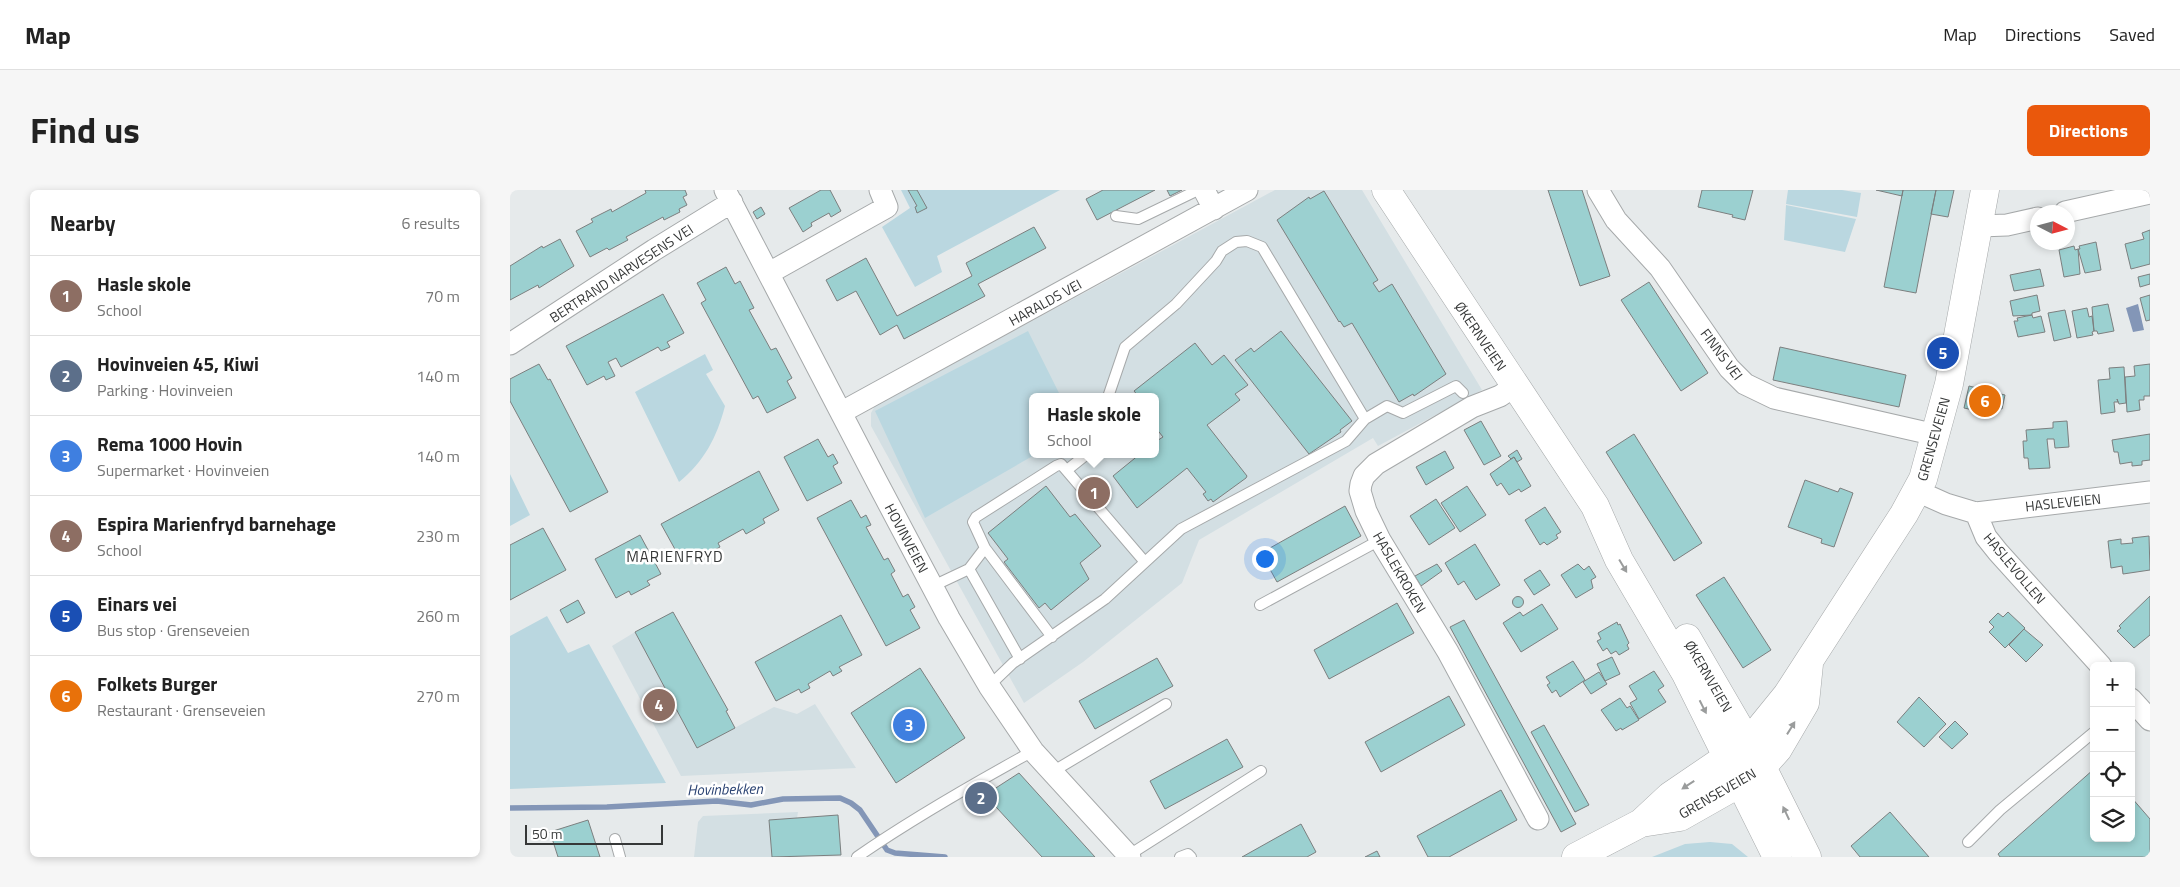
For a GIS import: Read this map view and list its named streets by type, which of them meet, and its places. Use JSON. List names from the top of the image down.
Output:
{
  "streets": {
    "main road": ["ØKERNVEIEN", "GRENSEVEIEN"],
    "street": [
      "BERTRAND NARVESENS VEI",
      "HARALDS VEI",
      "FINNS VEI",
      "HASLEVEIEN",
      "HOVINVEIEN",
      "HASLEVOLLEN",
      "HASLEKROKEN"
    ]
  },
  "crossings": [
    ["BERTRAND NARVESENS VEI", "HOVINVEIEN"],
    ["HARALDS VEI", "HOVINVEIEN"],
    ["ØKERNVEIEN", "GRENSEVEIEN"],
    ["ØKERNVEIEN", "HASLEKROKEN"],
    ["FINNS VEI", "GRENSEVEIEN"],
    ["HASLEVEIEN", "HASLEVOLLEN"]
  ],
  "districts": ["MARIENFRYD"],
  "water": ["Hovinbekken"],
  "scale_bar": "50 m",
  "north": "right",
  "page": {
    "header": "Map",
    "nav": ["Map", "Directions", "Saved"],
    "title": "Find us",
    "buttons": "Directions",
    "heading": ["Nearby", "6 results"],
    "list": [
      {
        "mark": "1",
        "name": "Hasle skole",
        "note": "School",
        "value": "70 m"
      },
      {
        "mark": "2",
        "name": "Hovinveien 45, Kiwi",
        "note": "Parking · Hovinveien",
        "value": "140 m"
      },
      {
        "mark": "3",
        "name": "Rema 1000 Hovin",
        "note": "Supermarket · Hovinveien",
        "value": "140 m"
      },
      {
        "mark": "4",
        "name": "Espira Marienfryd barnehage",
        "note": "School",
        "value": "230 m"
      },
      {
        "mark": "5",
        "name": "Einars vei",
        "note": "Bus stop · Grenseveien",
        "value": "260 m"
      },
      {
        "mark": "6",
        "name": "Folkets Burger",
        "note": "Restaurant · Grenseveien",
        "value": "270 m"
      }
    ],
    "pins": [
      "5",
      "6",
      "1",
      "4",
      "3",
      "2"
    ],
    "popup": ["Hasle skole", "School"],
    "map_buttons": ["+", "−"],
    "scale": "50 m"
  }
}
